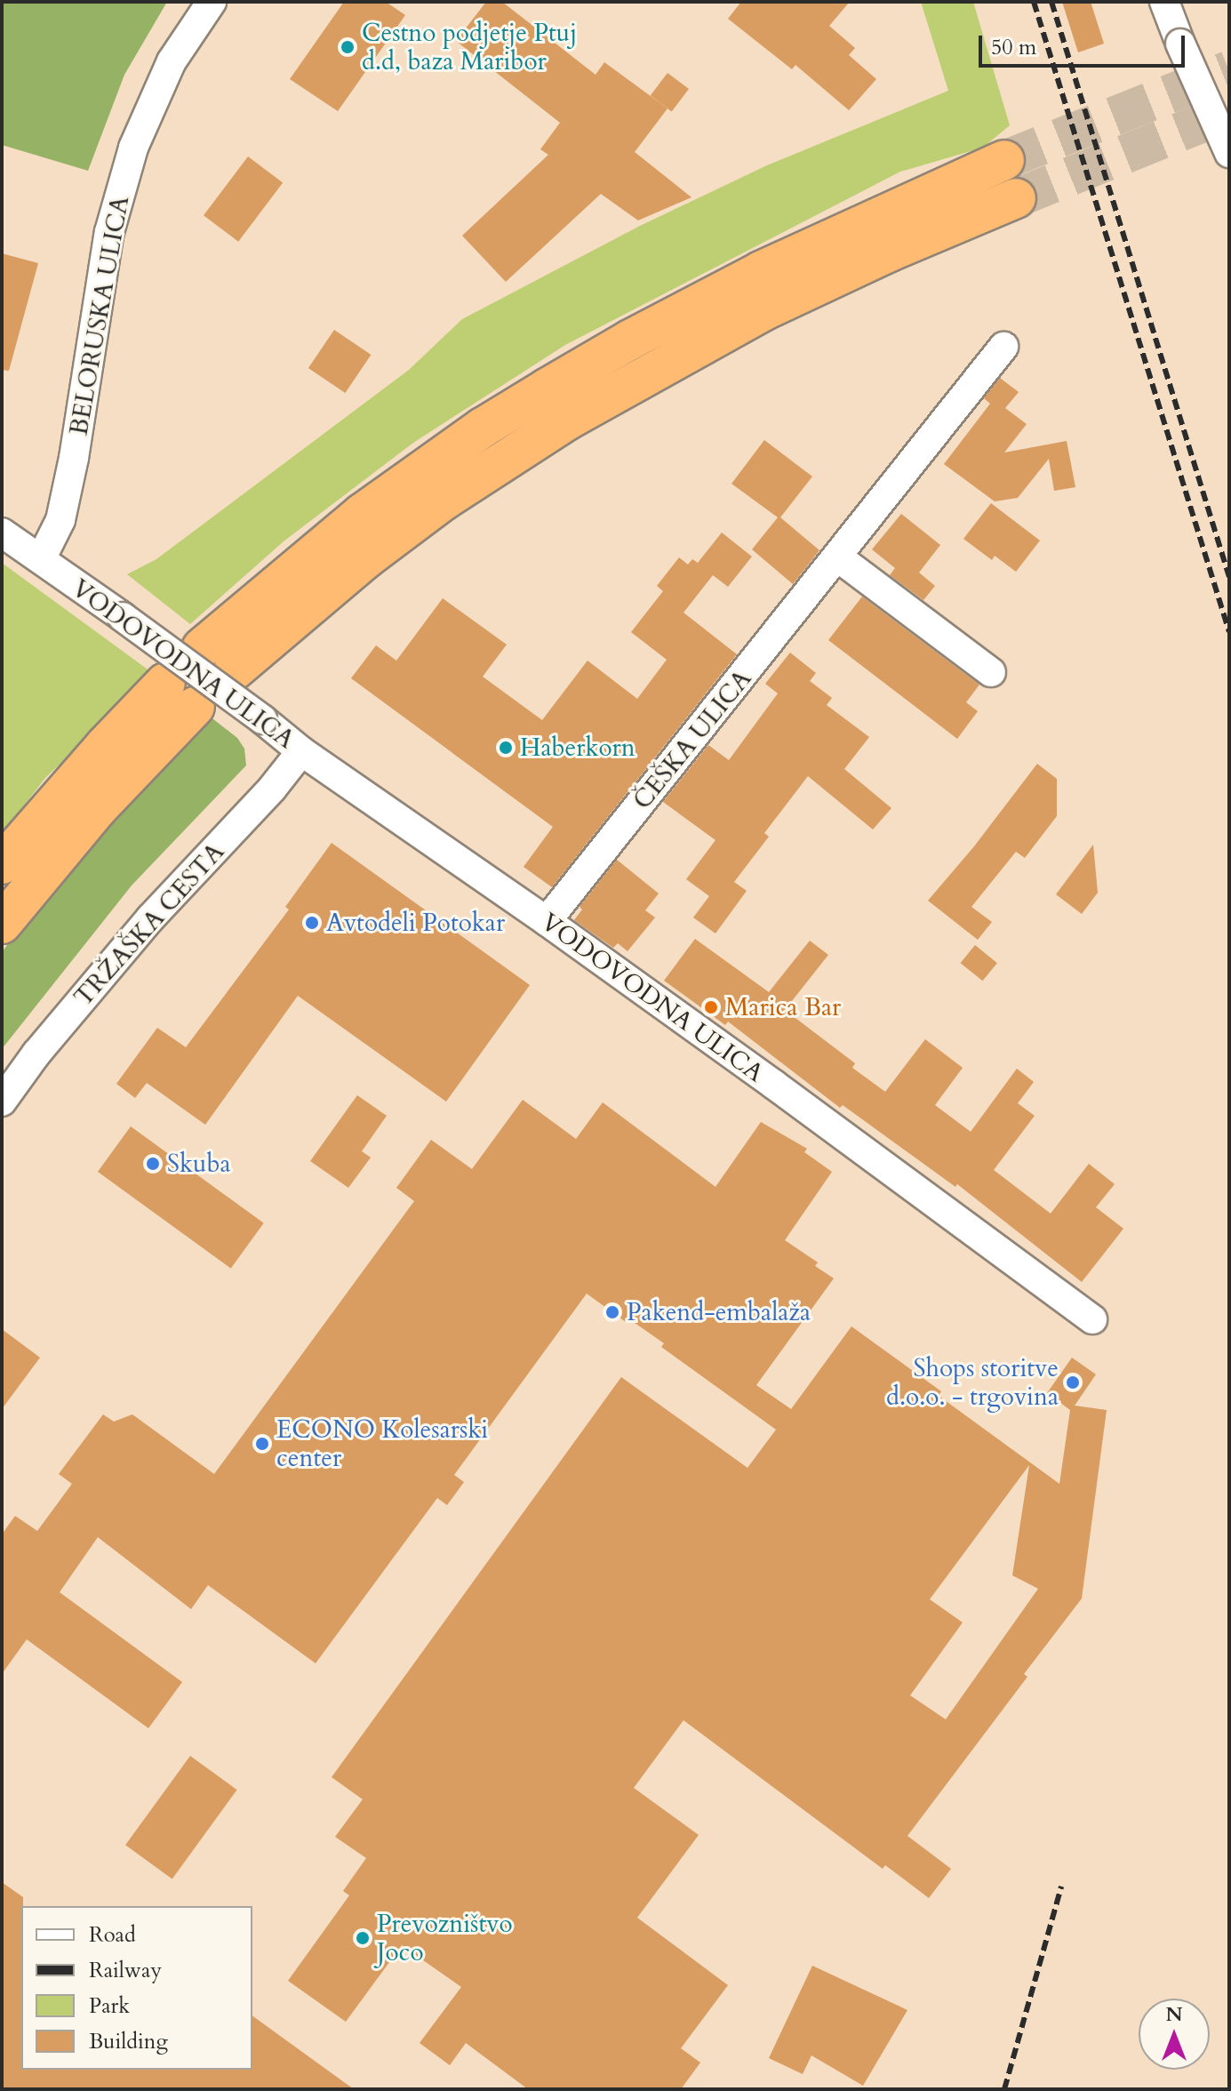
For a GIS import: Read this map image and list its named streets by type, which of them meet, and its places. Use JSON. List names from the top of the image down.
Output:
{
  "streets": {
    "street": [
      "BELORUSKA ULICA",
      "VODOVODNA ULICA",
      "ČEŠKA ULICA",
      "TRŽAŠKA CESTA"
    ]
  },
  "crossings": [
    ["BELORUSKA ULICA", "VODOVODNA ULICA"],
    ["VODOVODNA ULICA", "ČEŠKA ULICA"],
    ["VODOVODNA ULICA", "TRŽAŠKA CESTA"]
  ],
  "places": [
    "Cestno podjetje Ptuj d.d, baza Maribor",
    "Haberkorn",
    "Avtodeli Potokar",
    "Marica Bar",
    "Skuba",
    "Pakend-embalaža",
    "Shops storitve d.o.o. - trgovina",
    "ECONO Kolesarski center",
    "Prevozništvo Joco"
  ],
  "legend": [
    "Road",
    "Railway",
    "Park",
    "Building"
  ],
  "scale_bar": "50 m",
  "north": "top"
}
